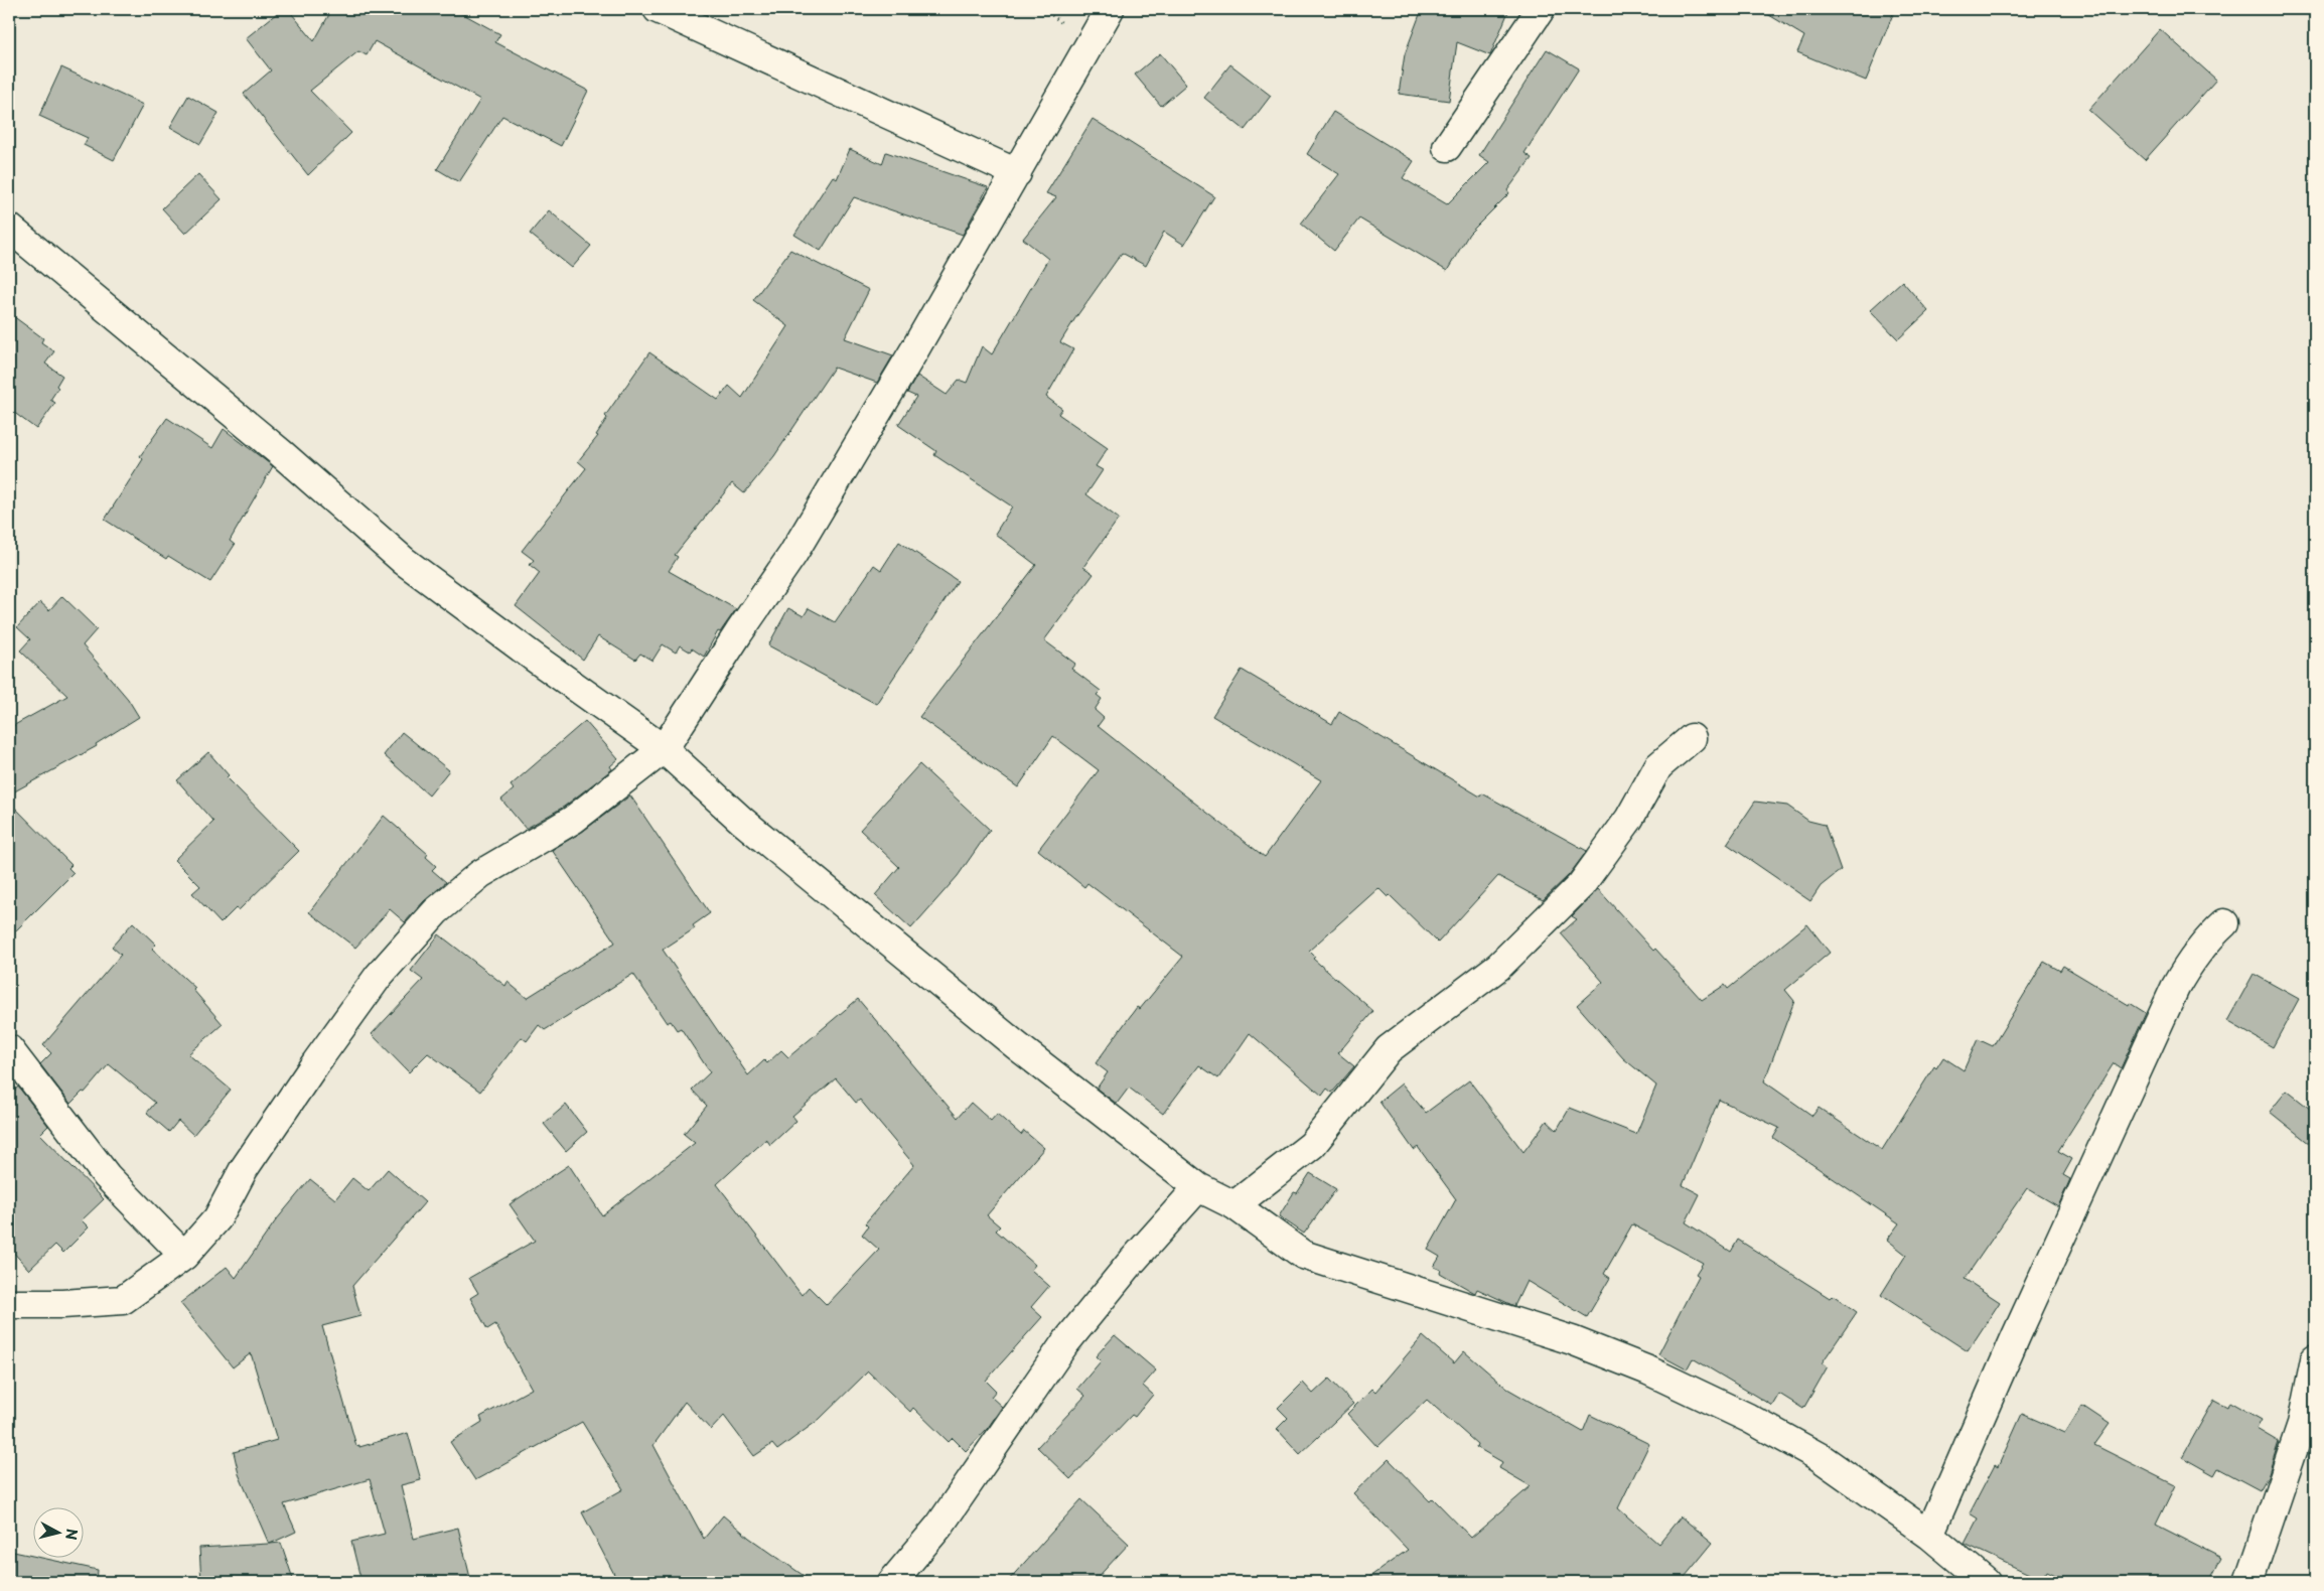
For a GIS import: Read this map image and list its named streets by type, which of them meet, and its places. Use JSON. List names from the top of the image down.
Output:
{
  "north": "right"
}
